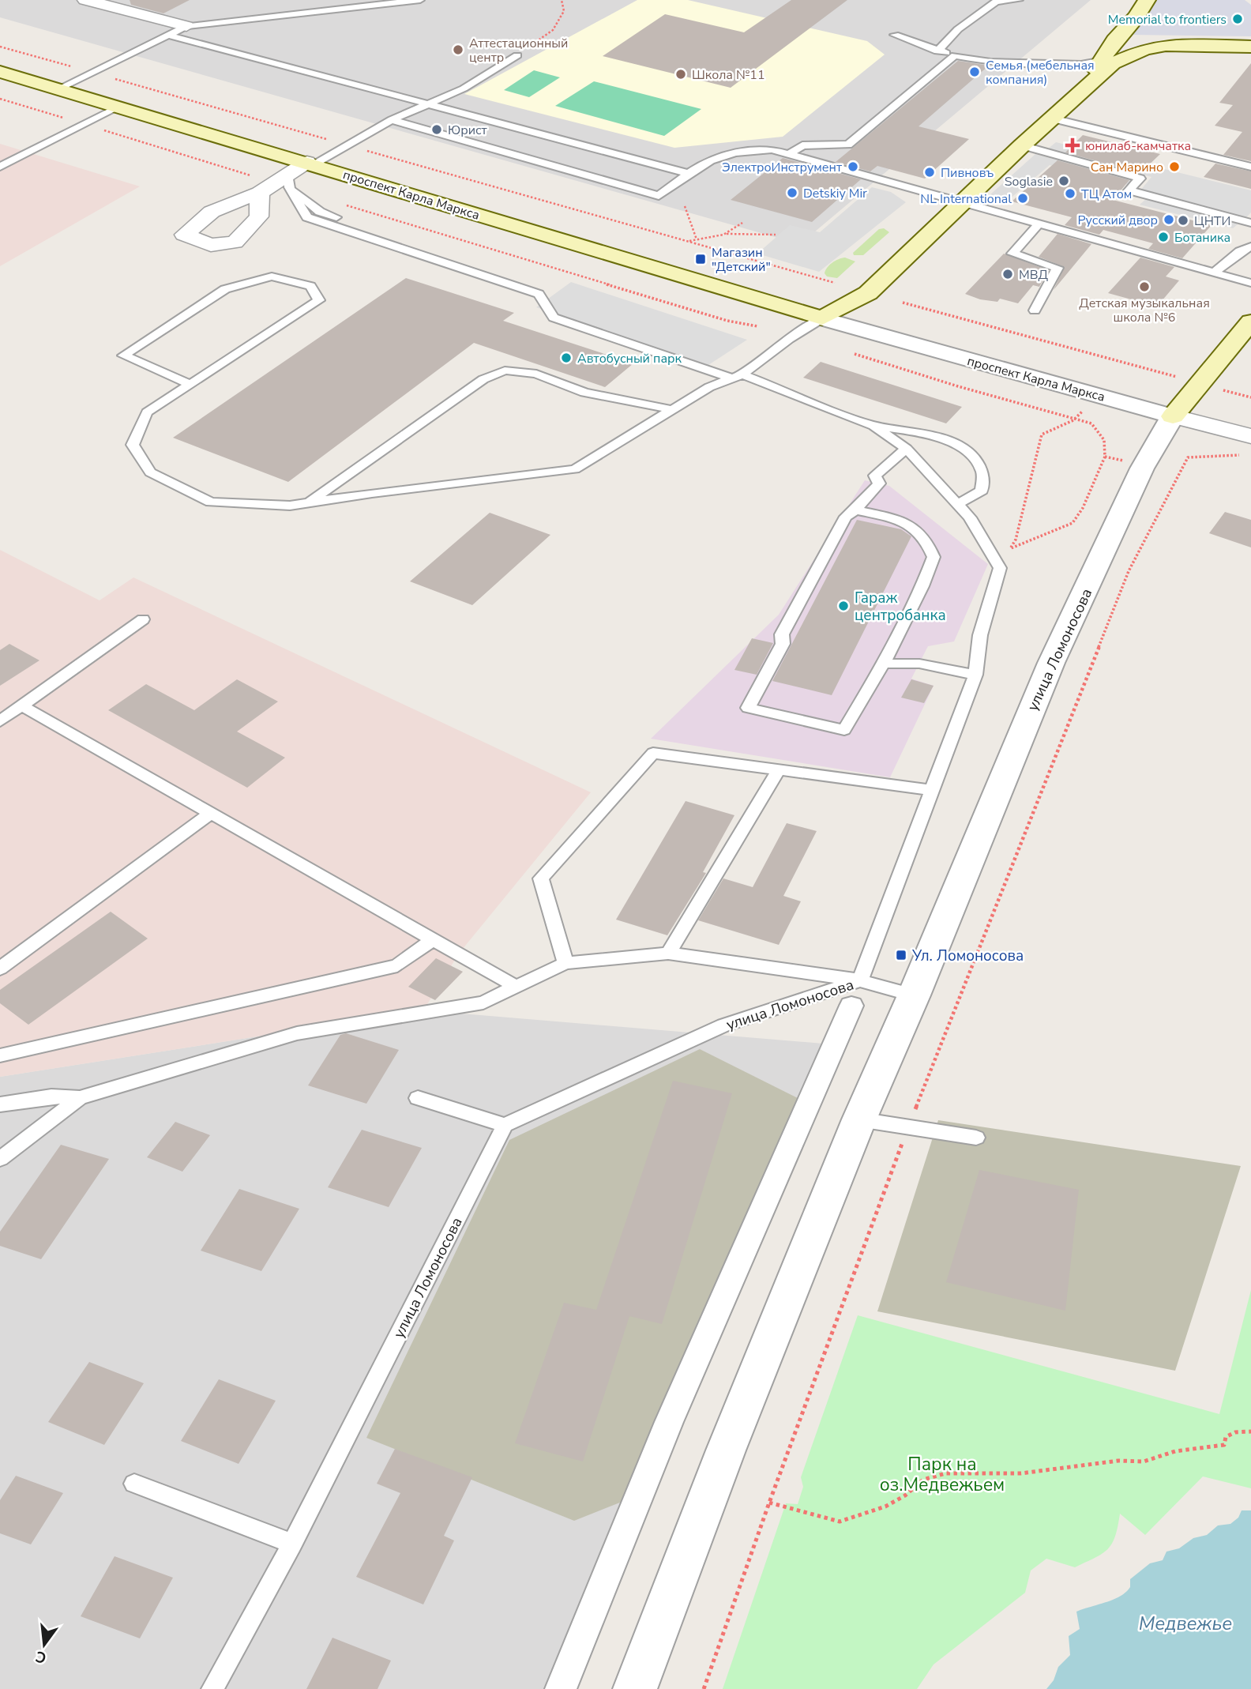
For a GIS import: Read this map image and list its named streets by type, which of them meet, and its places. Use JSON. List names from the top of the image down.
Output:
{
  "streets": {
    "main road": ["проспект Карла Маркса"],
    "street": ["улица Ломоносова"]
  },
  "crossings": [
    ["проспект Карла Маркса", "улица Ломоносова"]
  ],
  "water": ["Медвежье"],
  "parks": ["Парк на оз.Медвежьем"],
  "places": {
    "other": [
      "Memorial to frontiers",
      "Аттестационный центр",
      "Семья (мебельная компания)",
      "Школа №11",
      "Юрист",
      "ЭлектроИнструмент",
      "Сан Марино",
      "Пивновъ",
      "Soglasie",
      "Detskiy Mir",
      "ТЦ Атом",
      "NL International",
      "Русский двор",
      "ЦНТИ",
      "Ботаника",
      "МВД",
      "Детская музыкальная школа №6",
      "Автобусный парк",
      "Гараж центробанка"
    ],
    "health": ["юнилаб-камчатка"],
    "transit": ["Магазин \"Детский\"", "Ул. Ломоносова"]
  },
  "north": "bottom"
}
